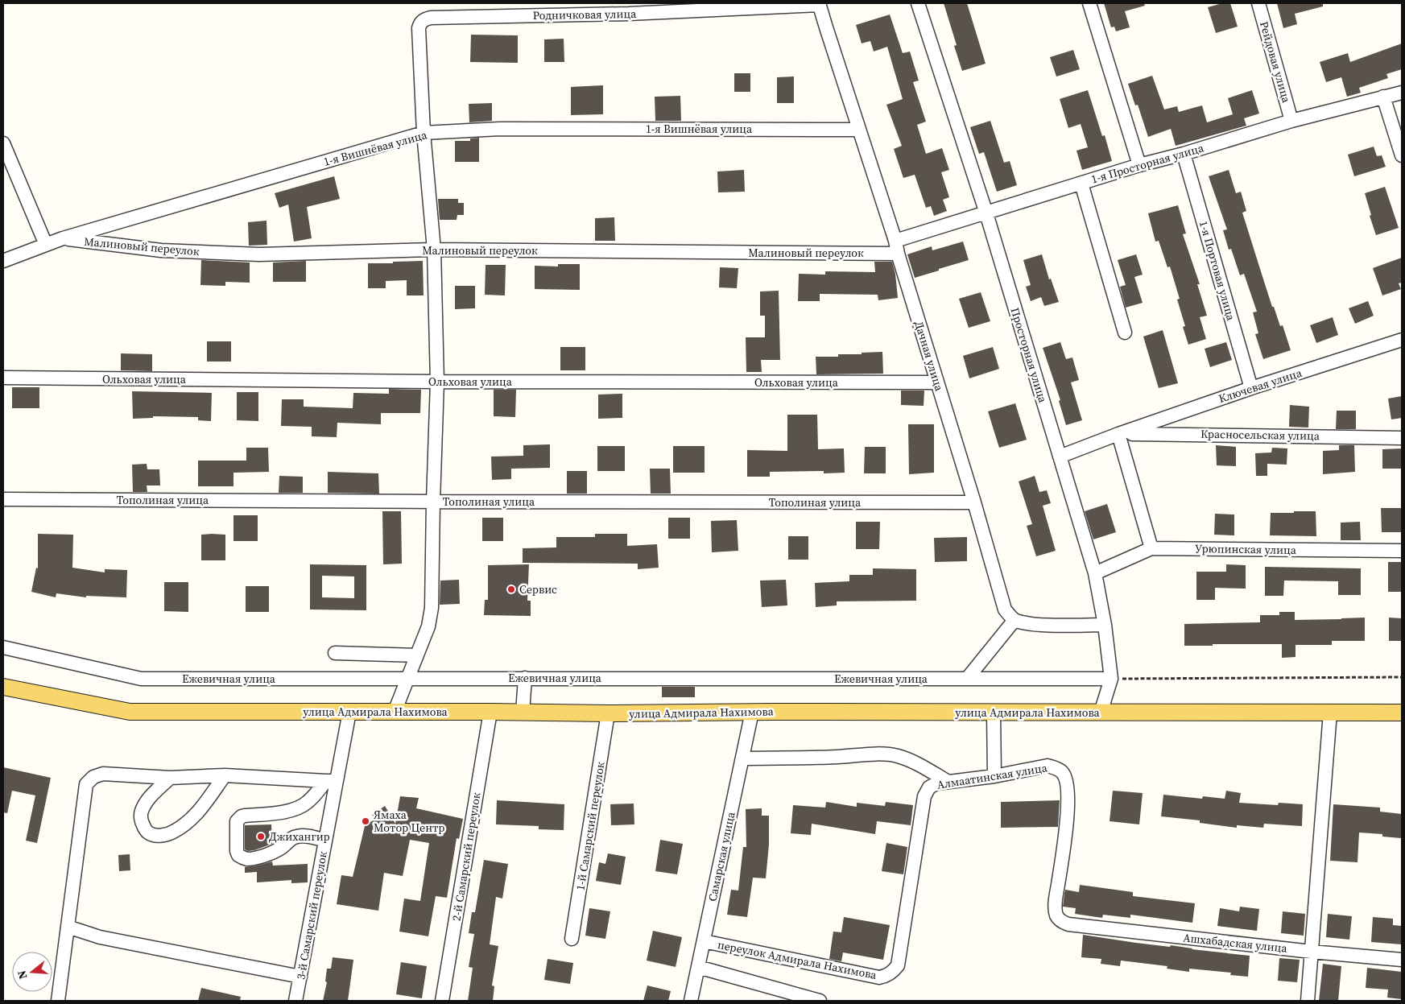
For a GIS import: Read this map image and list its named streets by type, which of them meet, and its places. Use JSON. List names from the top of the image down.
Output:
{
  "streets": {
    "main road": ["улица Адмирала Нахимова"],
    "street": [
      "Родничковая улица",
      "Рейдовая улица",
      "1-я Вишнёвая улица",
      "1-я Просторная улица",
      "Малиновый переулок",
      "1-я Портовая улица",
      "Просторная улица",
      "Дачная улица",
      "Ольховая улица",
      "Ключевая улица",
      "Красносельская улица",
      "Тополиная улица",
      "Урюпинская улица",
      "Ежевичная улица",
      "Алмаатинская улица",
      "1-й Самарский переулок",
      "2-й Самарский переулок",
      "Самарская улица",
      "3-й Самарский переулок",
      "Ашхабадская улица",
      "переулок Адмирала Нахимова"
    ]
  },
  "crossings": [
    ["Родничковая улица", "1-я Вишнёвая улица"],
    ["Родничковая улица", "Дачная улица"],
    ["Рейдовая улица", "1-я Просторная улица"],
    ["1-я Вишнёвая улица", "Малиновый переулок"],
    ["1-я Вишнёвая улица", "Дачная улица"],
    ["1-я Просторная улица", "Малиновый переулок"],
    ["1-я Просторная улица", "1-я Портовая улица"],
    ["1-я Просторная улица", "Просторная улица"],
    ["1-я Просторная улица", "Дачная улица"],
    ["Малиновый переулок", "Дачная улица"],
    ["1-я Портовая улица", "Ключевая улица"],
    ["Просторная улица", "Ключевая улица"],
    ["Просторная улица", "Урюпинская улица"],
    ["Просторная улица", "Ежевичная улица"],
    ["Просторная улица", "улица Адмирала Нахимова"],
    ["Дачная улица", "Ольховая улица"],
    ["Дачная улица", "Тополиная улица"],
    ["Ключевая улица", "Красносельская улица"],
    ["улица Адмирала Нахимова", "1-й Самарский переулок"],
    ["улица Адмирала Нахимова", "2-й Самарский переулок"],
    ["улица Адмирала Нахимова", "Самарская улица"],
    ["улица Адмирала Нахимова", "3-й Самарский переулок"],
    ["Алмаатинская улица", "Ашхабадская улица"],
    ["Алмаатинская улица", "переулок Адмирала Нахимова"],
    ["Самарская улица", "переулок Адмирала Нахимова"]
  ],
  "places": ["Сервис", "Ямаха Мотор Центр", "Джихангир"],
  "north": "left"
}
